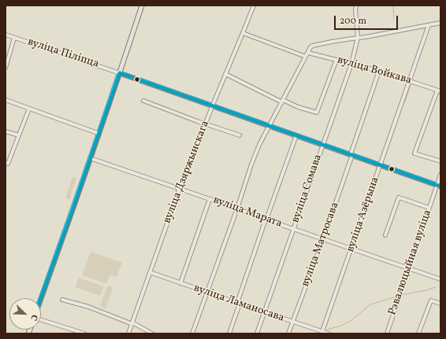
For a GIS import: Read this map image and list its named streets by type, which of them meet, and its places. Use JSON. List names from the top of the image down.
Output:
{
  "streets": {
    "street": [
      "вуліца Піліпца",
      "вуліца Войкава",
      "вуліца Дзяржынскага",
      "вуліца Сомава",
      "вуліца Марата",
      "вуліца Азёрына",
      "вуліца Матросава",
      "Рэвалюцыйная вуліца",
      "вуліца Ламаносава"
    ]
  },
  "crossings": [
    ["вуліца Войкава", "вуліца Сомава"],
    ["вуліца Войкава", "вуліца Азёрына"],
    ["вуліца Войкава", "вуліца Матросава"],
    ["вуліца Дзяржынскага", "вуліца Марата"],
    ["вуліца Дзяржынскага", "вуліца Ламаносава"],
    ["вуліца Сомава", "вуліца Марата"],
    ["вуліца Сомава", "вуліца Ламаносава"],
    ["вуліца Марата", "вуліца Азёрына"],
    ["вуліца Марата", "вуліца Матросава"],
    ["вуліца Марата", "Рэвалюцыйная вуліца"],
    ["вуліца Азёрына", "вуліца Ламаносава"],
    ["вуліца Матросава", "вуліца Ламаносава"]
  ],
  "scale_bar": "200 m",
  "north": "bottom right"
}
